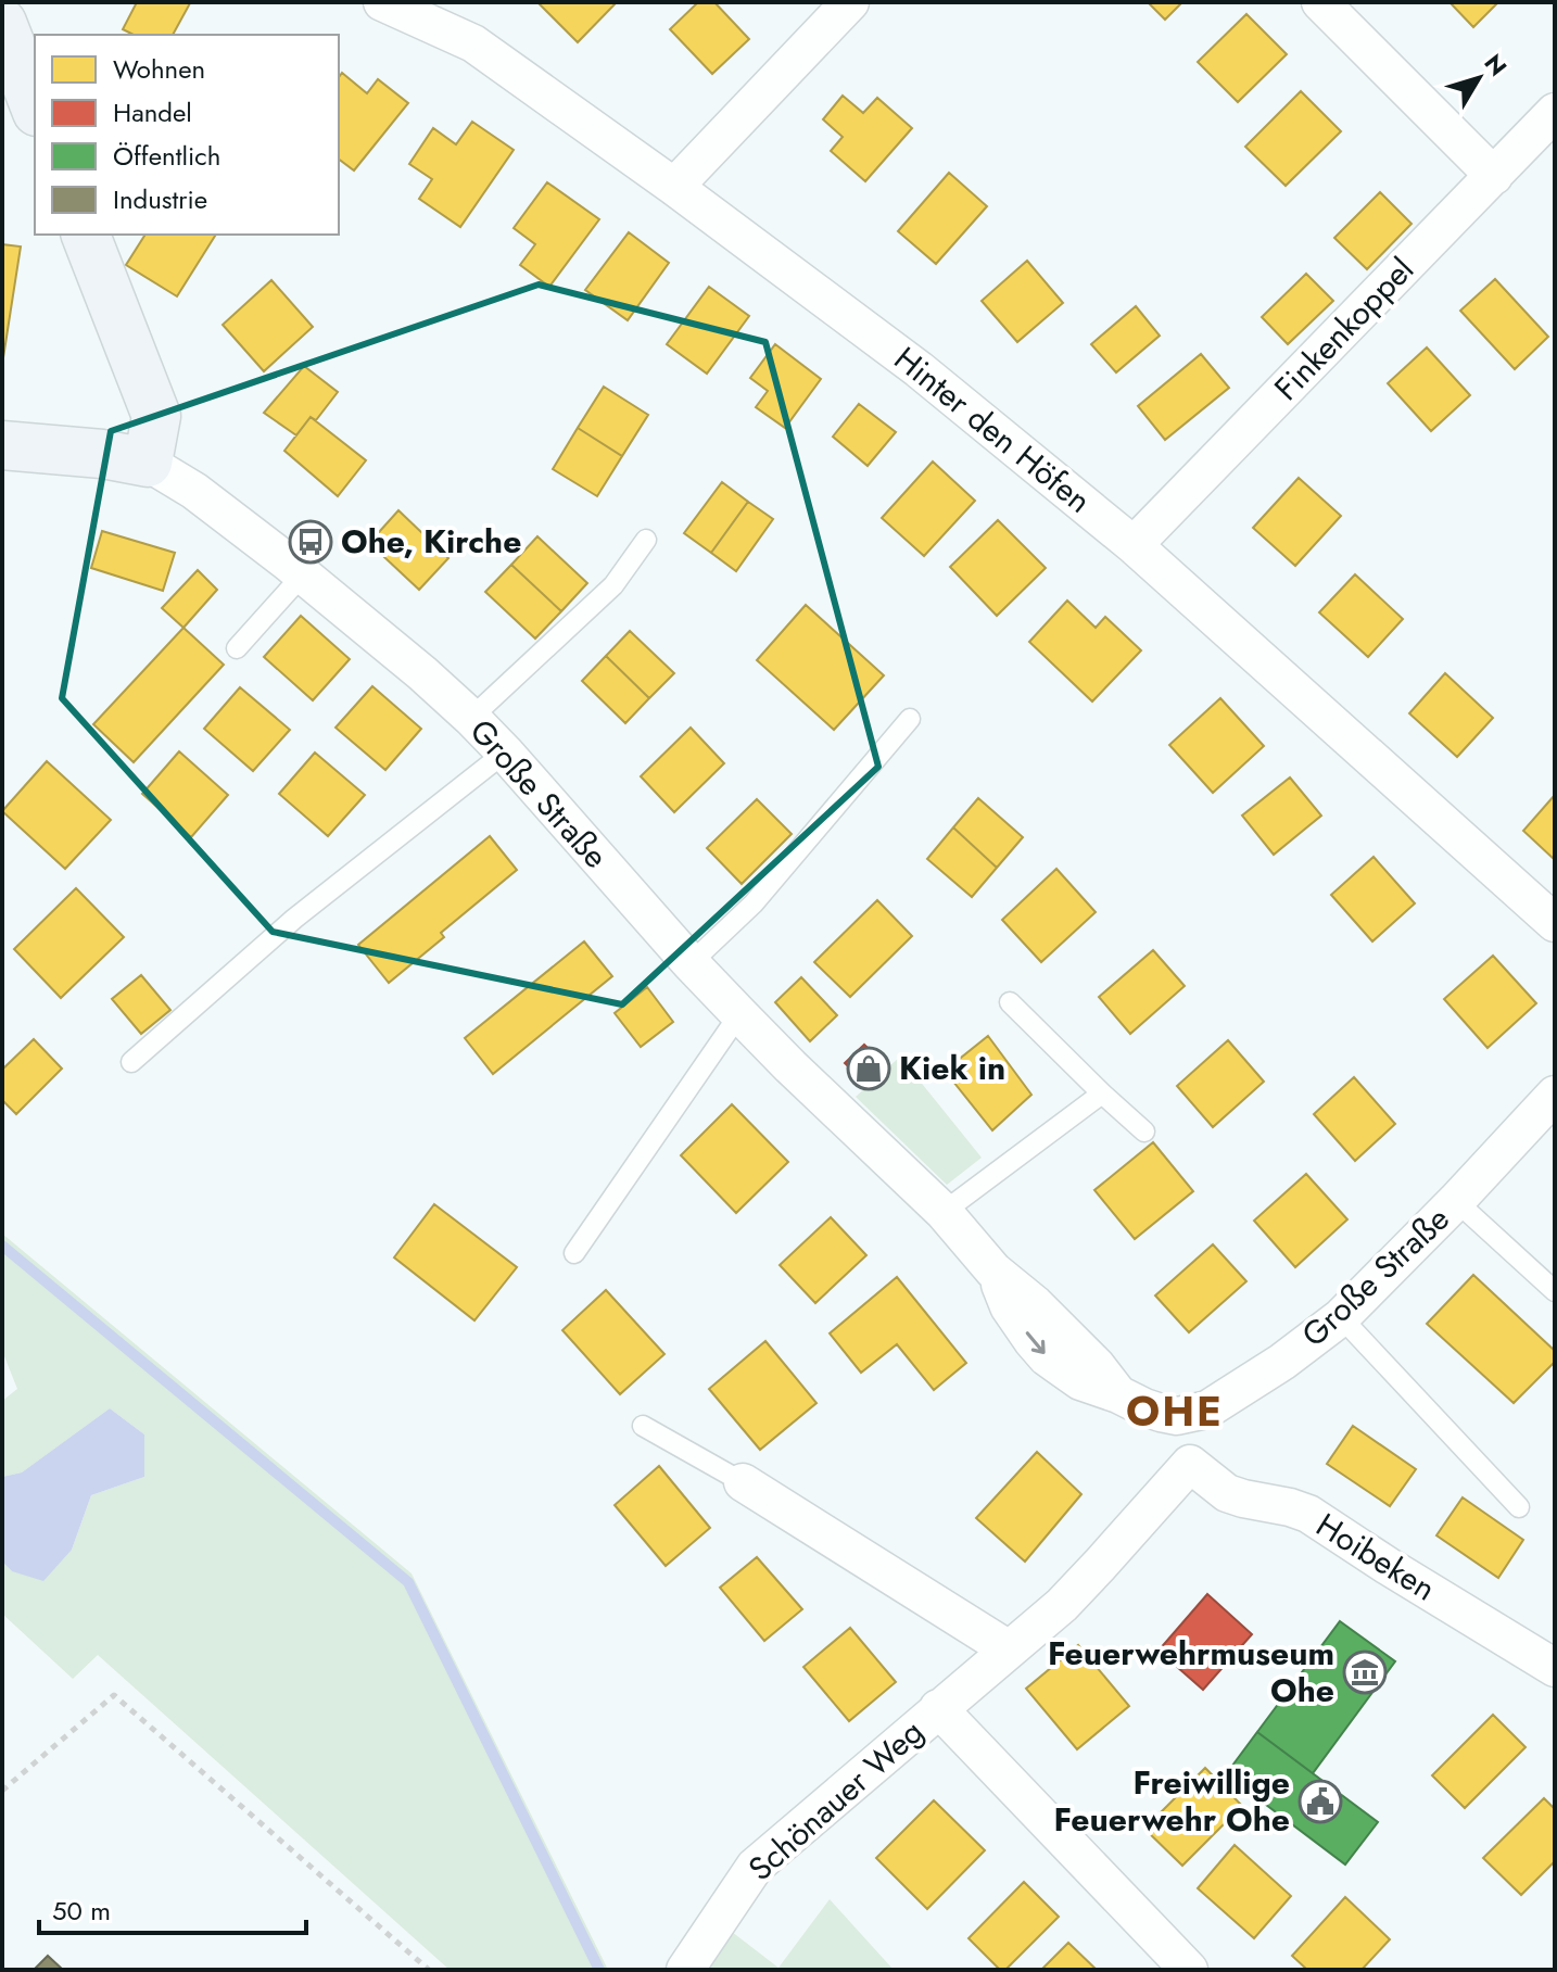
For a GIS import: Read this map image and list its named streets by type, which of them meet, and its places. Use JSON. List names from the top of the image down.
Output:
{
  "streets": {
    "street": [
      "Finkenkoppel",
      "Hinter den Höfen",
      "Große Straße",
      "Hoibeken",
      "Schönauer Weg"
    ]
  },
  "crossings": [
    ["Finkenkoppel", "Hinter den Höfen"],
    ["Hoibeken", "Schönauer Weg"]
  ],
  "districts": ["OHE"],
  "places": {
    "bus stop": ["Ohe, Kirche"],
    "shop": ["Kiek in"],
    "museum": ["Feuerwehrmuseum Ohe"],
    "public building": ["Freiwillige Feuerwehr Ohe"]
  },
  "legend": [
    "Wohnen",
    "Handel",
    "Öffentlich",
    "Industrie"
  ],
  "scale_bar": "50 m",
  "north": "top right"
}
